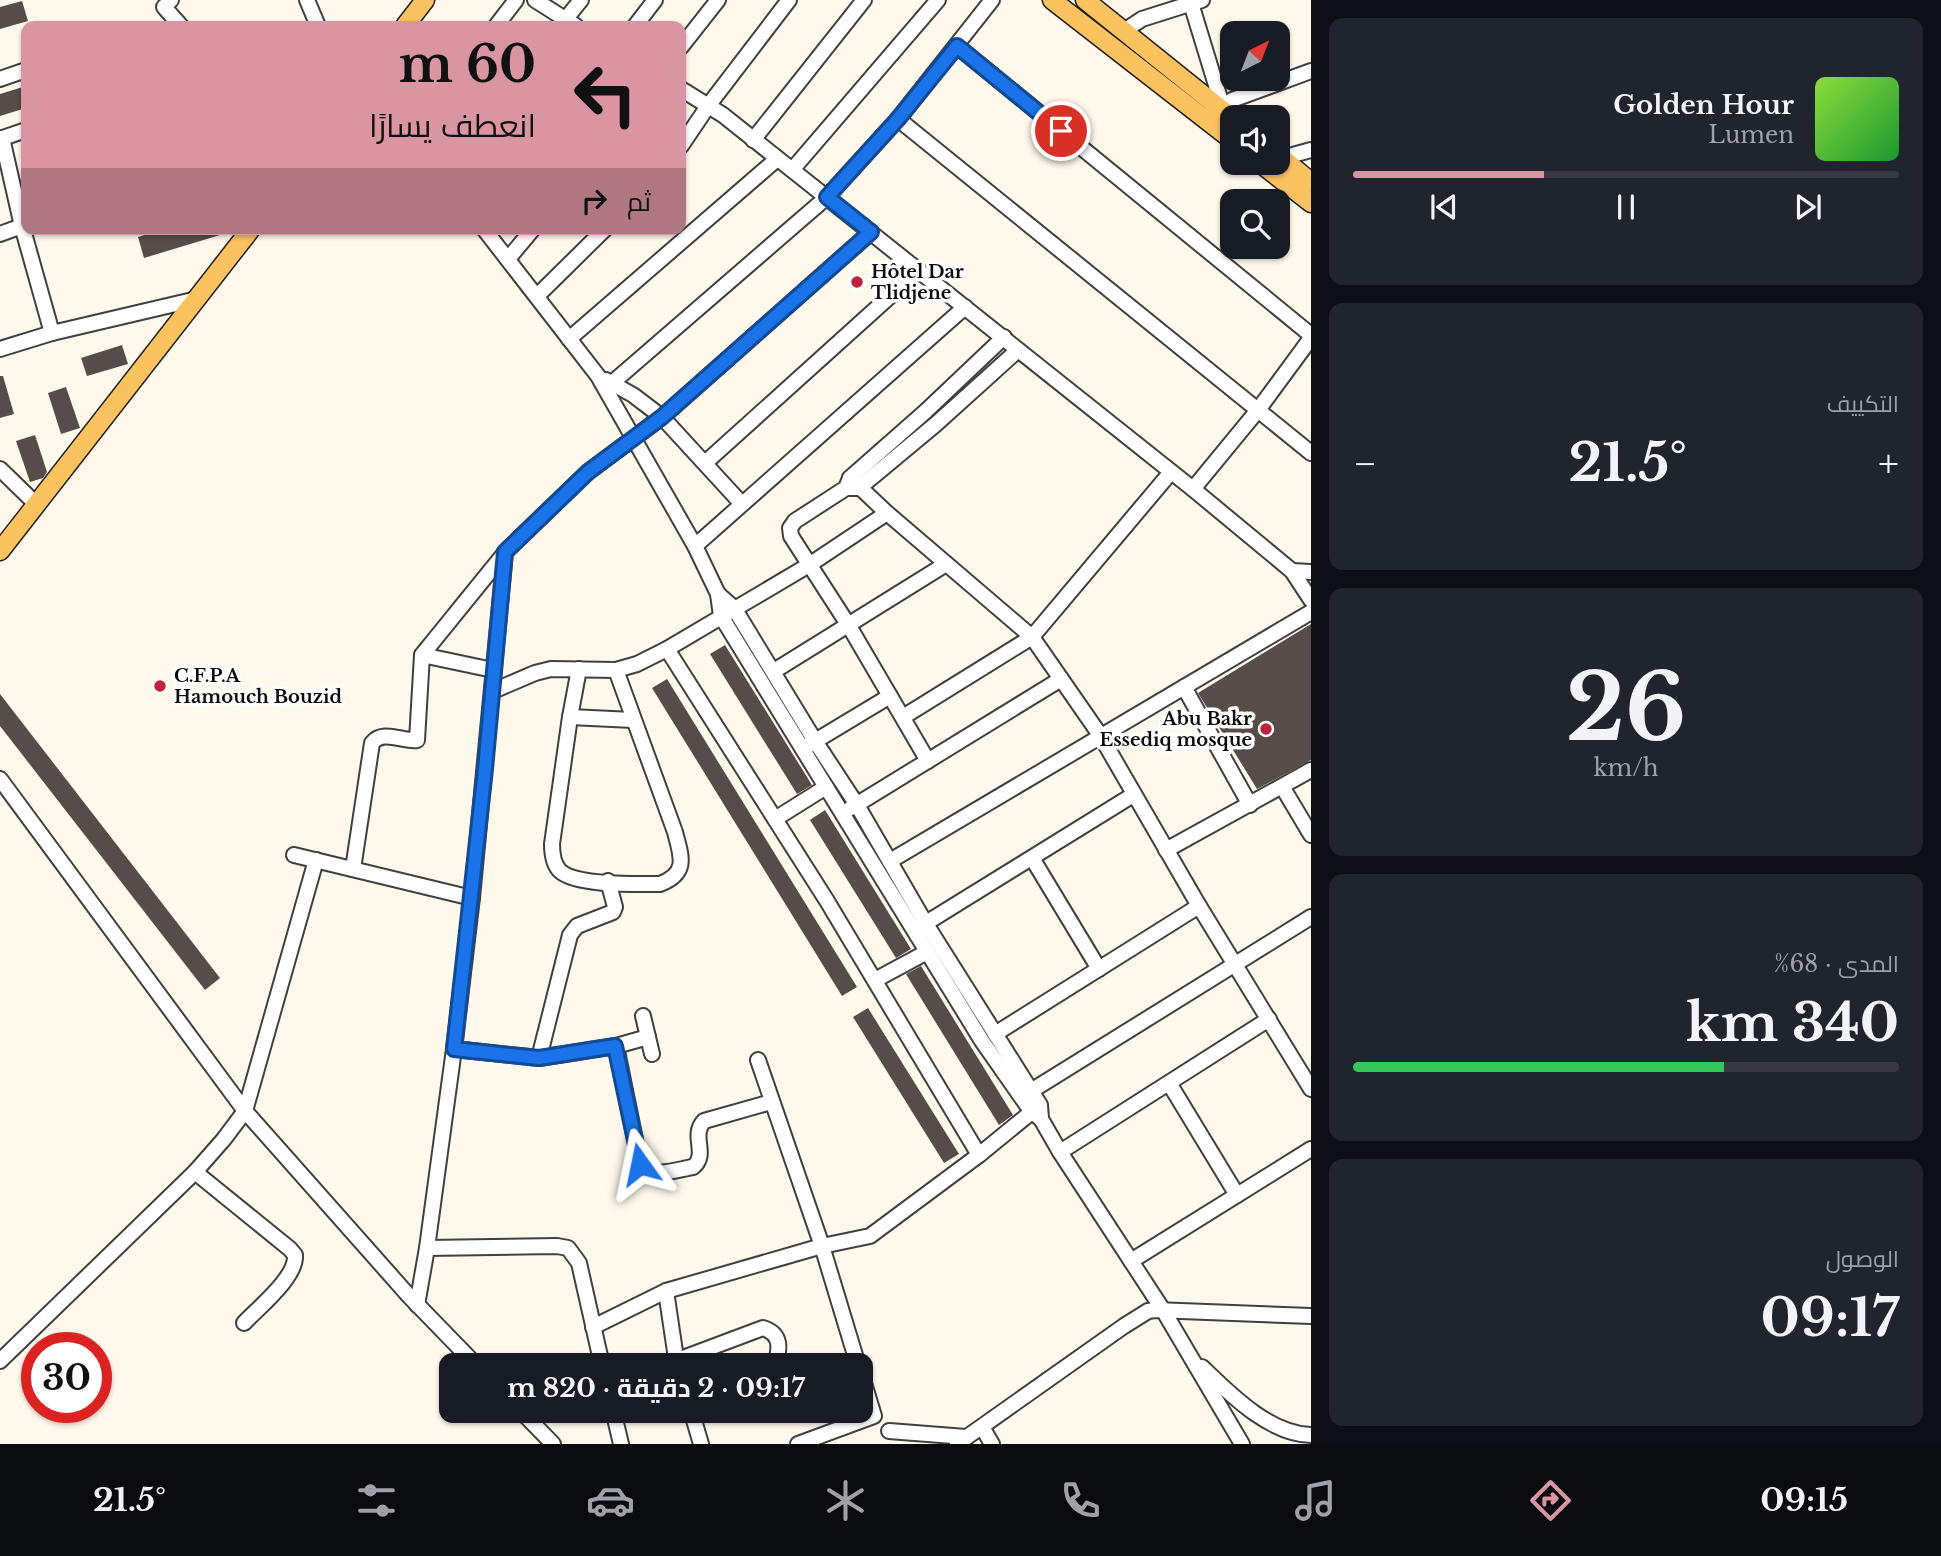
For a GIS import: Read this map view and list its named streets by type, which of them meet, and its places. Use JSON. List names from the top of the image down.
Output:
{
  "places": ["Hôtel Dar Tlidjene", "C.F.P.A Hamouch Bouzid", "Abu Bakr Essediq mosque"],
  "north": "top right",
  "page": {
    "turn": ["60 m", "انعطف يسارًا"],
    "song": ["Golden Hour", "Lumen"],
    "then": "ثم",
    "tile": [
      "التكييف",
      ["26", "km/h"],
      ["المدى · 68%", "340 km"],
      ["الوصول", "09:17"]
    ],
    "heat": ["−", "21.5°", "+"],
    "limit": "30",
    "trip": "09:17 · 2 دقيقة · 820 m",
    "tabs": ["09:15", "21.5°"]
  }
}
